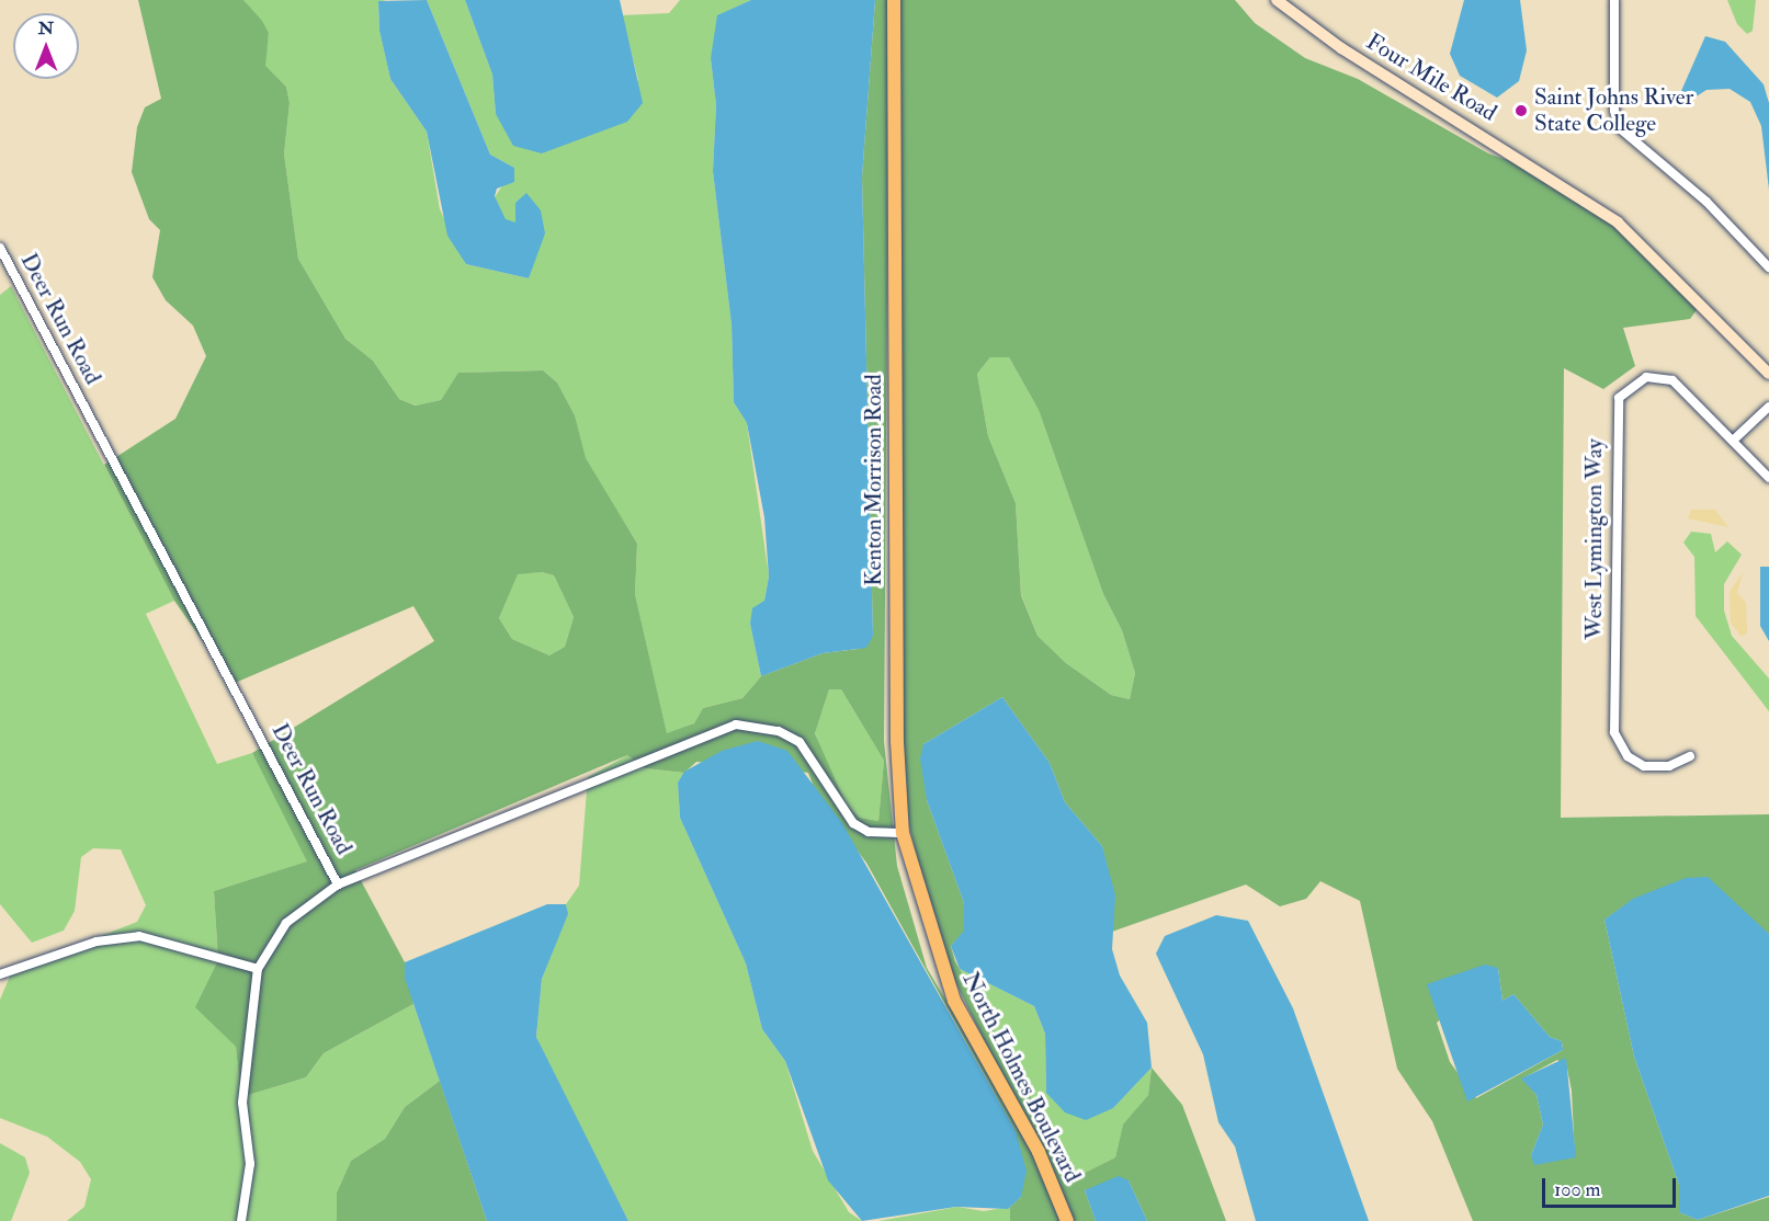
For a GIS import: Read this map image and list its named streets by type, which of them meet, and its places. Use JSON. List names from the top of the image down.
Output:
{
  "streets": {
    "main road": ["Four Mile Road", "Kenton Morrison Road", "North Holmes Boulevard"],
    "street": ["Deer Run Road", "West Lymington Way"]
  },
  "crossings": [
    ["Deer Run Road", "Kenton Morrison Road"],
    ["Kenton Morrison Road", "North Holmes Boulevard"]
  ],
  "places": ["Saint Johns River State College"],
  "scale_bar": "100 m",
  "north": "top"
}
